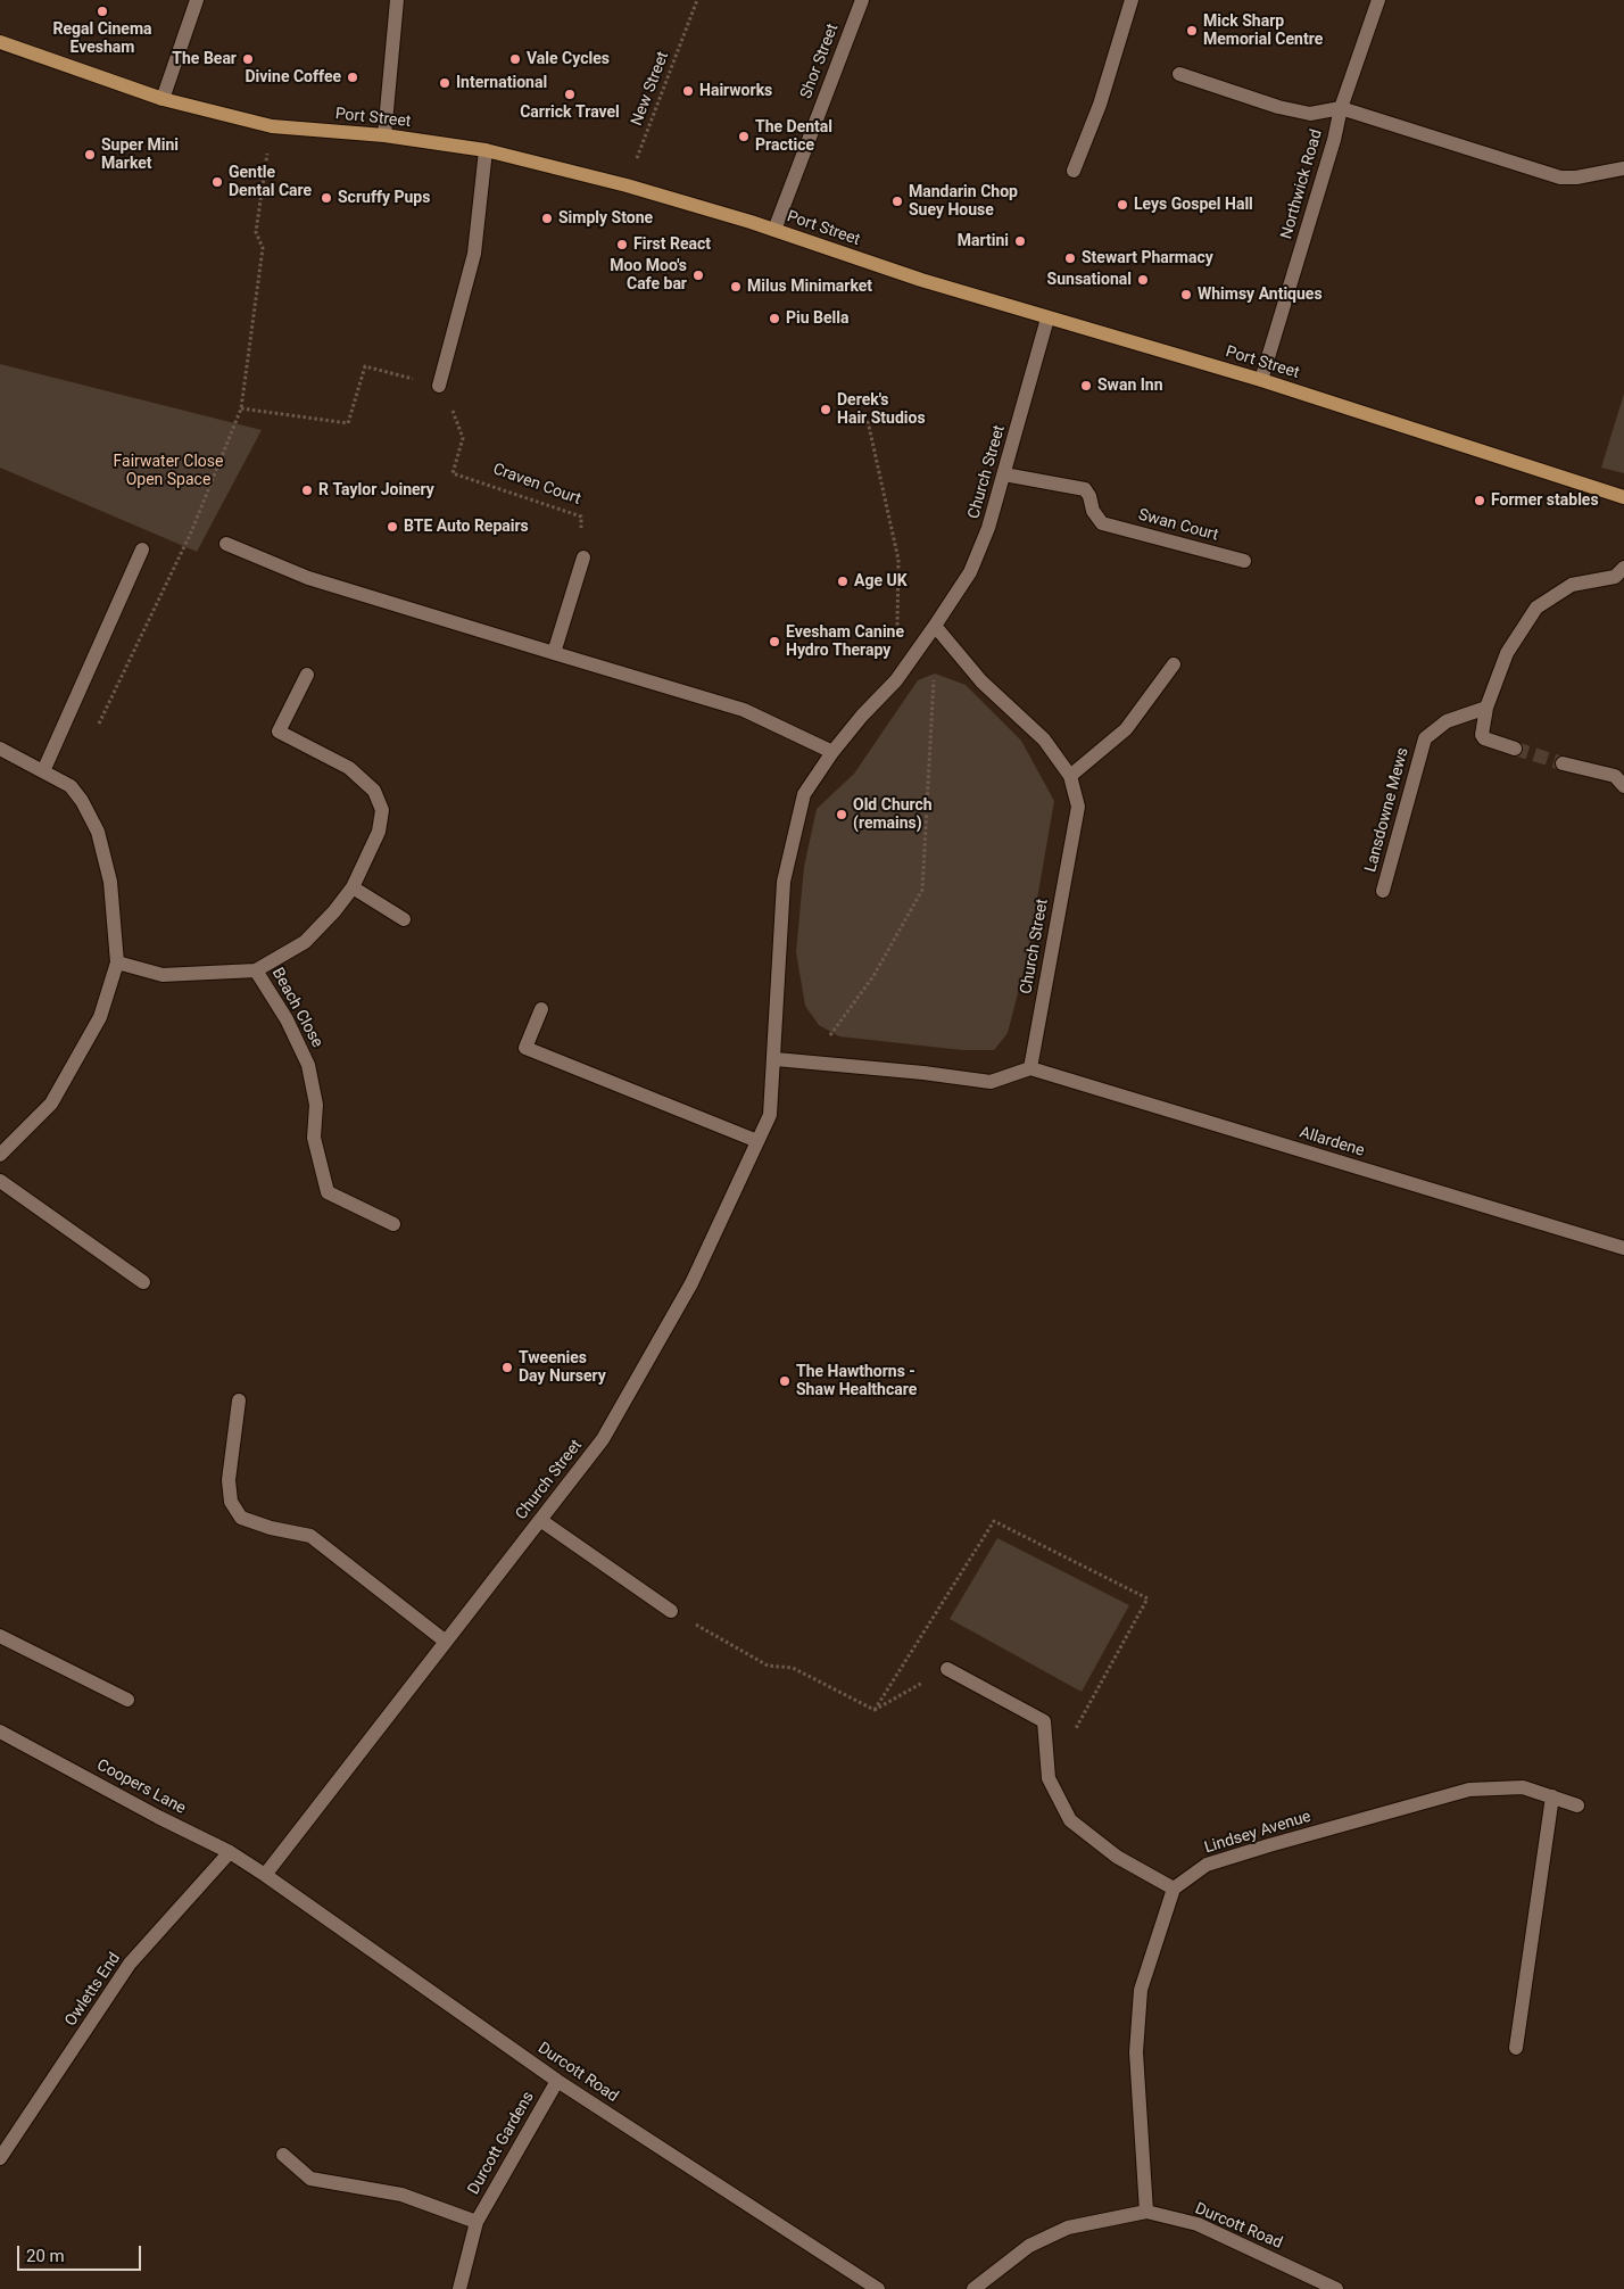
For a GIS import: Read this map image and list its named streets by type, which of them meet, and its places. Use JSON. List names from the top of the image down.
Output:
{
  "streets": {
    "main road": ["Port Street"],
    "street": [
      "Shor Street",
      "Northwick Road",
      "Church Street",
      "Swan Court",
      "Lansdowne Mews",
      "Beach Close",
      "Allardene",
      "Coopers Lane",
      "Lindsey Avenue",
      "Owletts End",
      "Durcott Road",
      "Durcott Gardens"
    ],
    "path": ["New Street", "Craven Court"]
  },
  "crossings": [
    ["Shor Street", "Port Street"],
    ["New Street", "Port Street"],
    ["Port Street", "Northwick Road"],
    ["Port Street", "Church Street"],
    ["Church Street", "Swan Court"],
    ["Church Street", "Allardene"],
    ["Church Street", "Coopers Lane"],
    ["Church Street", "Durcott Road"],
    ["Coopers Lane", "Owletts End"],
    ["Coopers Lane", "Durcott Road"],
    ["Durcott Road", "Durcott Gardens"]
  ],
  "parks": ["Fairwater Close Open Space"],
  "places": [
    "Regal Cinema Evesham",
    "Mick Sharp Memorial Centre",
    "The Bear",
    "Vale Cycles",
    "Divine Coffee",
    "International",
    "Hairworks",
    "Carrick Travel",
    "The Dental Practice",
    "Super Mini Market",
    "Gentle Dental Care",
    "Scruffy Pups",
    "Mandarin Chop Suey House",
    "Leys Gospel Hall",
    "Simply Stone",
    "Martini",
    "First React",
    "Stewart Pharmacy",
    "Moo Moo's Cafe bar",
    "Sunsational",
    "Milus Minimarket",
    "Whimsy Antiques",
    "Piu Bella",
    "Swan Inn",
    "Derek's Hair Studios",
    "R Taylor Joinery",
    "Former stables",
    "BTE Auto Repairs",
    "Age UK",
    "Evesham Canine Hydro Therapy",
    "Old Church (remains)",
    "Tweenies Day Nursery",
    "The Hawthorns - Shaw Healthcare"
  ],
  "scale_bar": "20 m"
}
